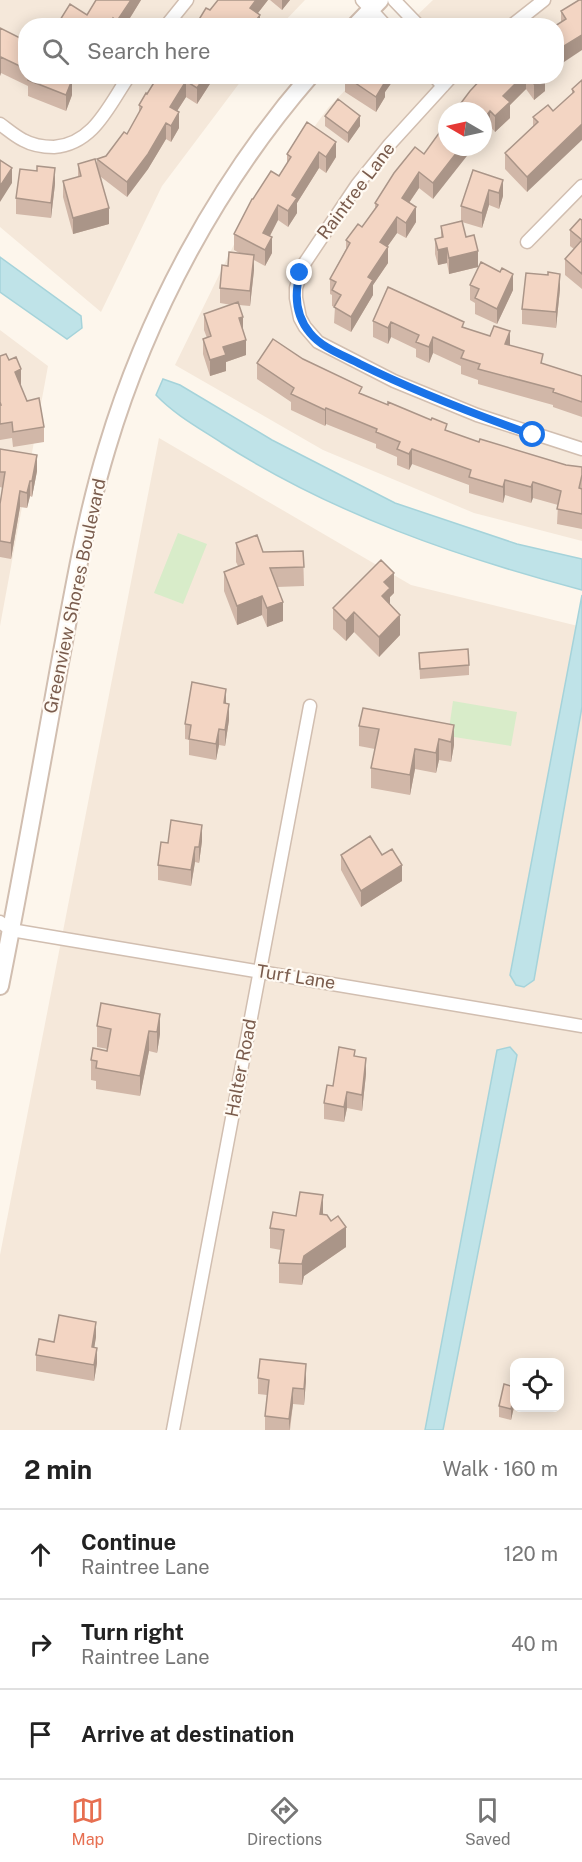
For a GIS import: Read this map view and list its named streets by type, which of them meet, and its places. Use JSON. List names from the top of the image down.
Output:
{
  "streets": {
    "street": [
      "Raintree Lane",
      "Greenview Shores Boulevard",
      "Turf Lane",
      "Halter Road"
    ]
  },
  "crossings": [
    ["Greenview Shores Boulevard", "Turf Lane"],
    ["Turf Lane", "Halter Road"]
  ],
  "north": "left",
  "page": {
    "search": "Search here",
    "heading": ["2 min", "Walk · 160 m"],
    "list": [
      ["Continue", "Raintree Lane", "120 m"],
      ["Turn right", "Raintree Lane", "40 m"],
      "Arrive at destination"
    ],
    "nav": ["Map", "Directions", "Saved"]
  }
}
